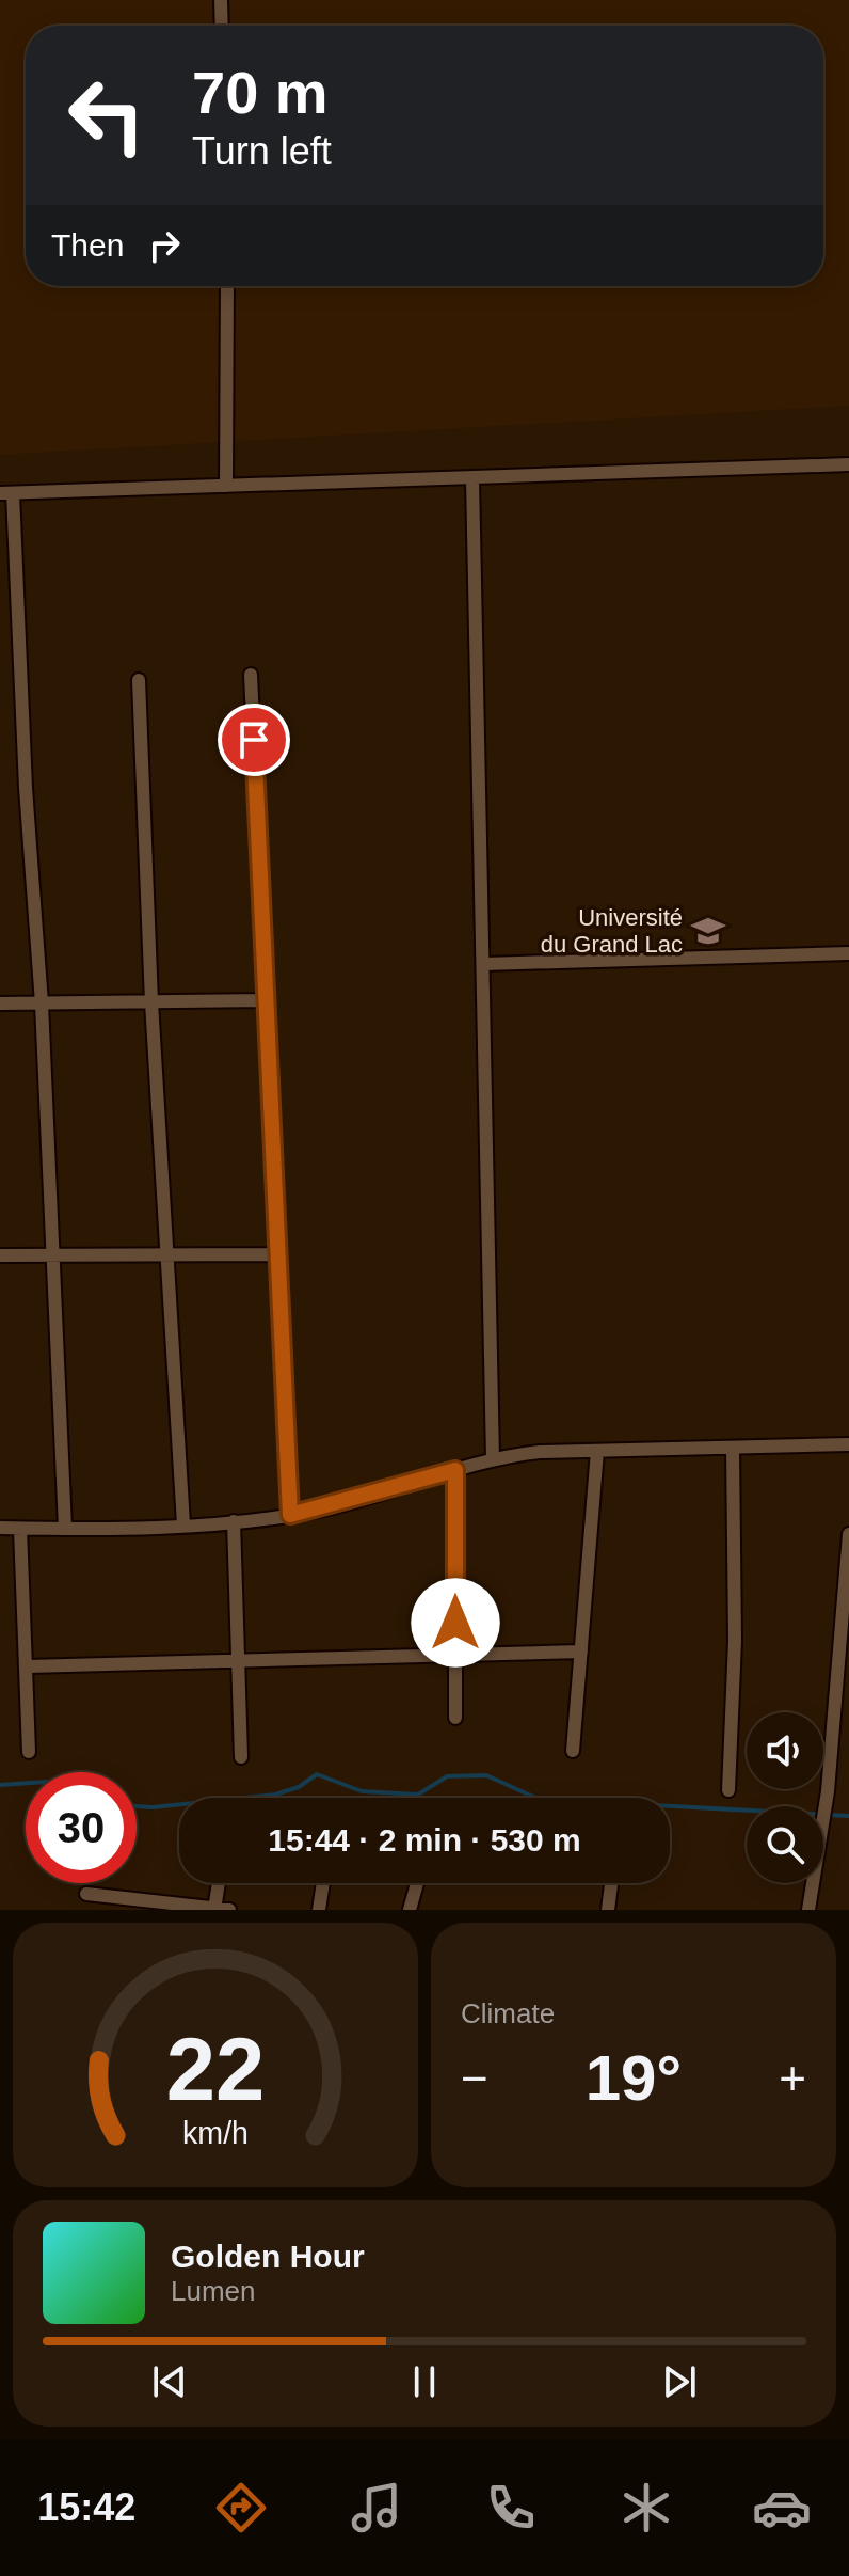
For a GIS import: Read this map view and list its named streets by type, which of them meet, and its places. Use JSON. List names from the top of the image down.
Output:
{
  "places": {
    "school or university": ["Université du Grand Lac"]
  },
  "page": {
    "turn": ["70 m", "Turn left"],
    "then": "Then",
    "limit": "30",
    "trip": "15:44 · 2 min · 530 m",
    "tile": "Climate",
    "heat": ["−", "19°", "+"],
    "song": ["Golden Hour", "Lumen"],
    "tabs": "15:42",
    "gauge": ["22", "km/h"]
  }
}
